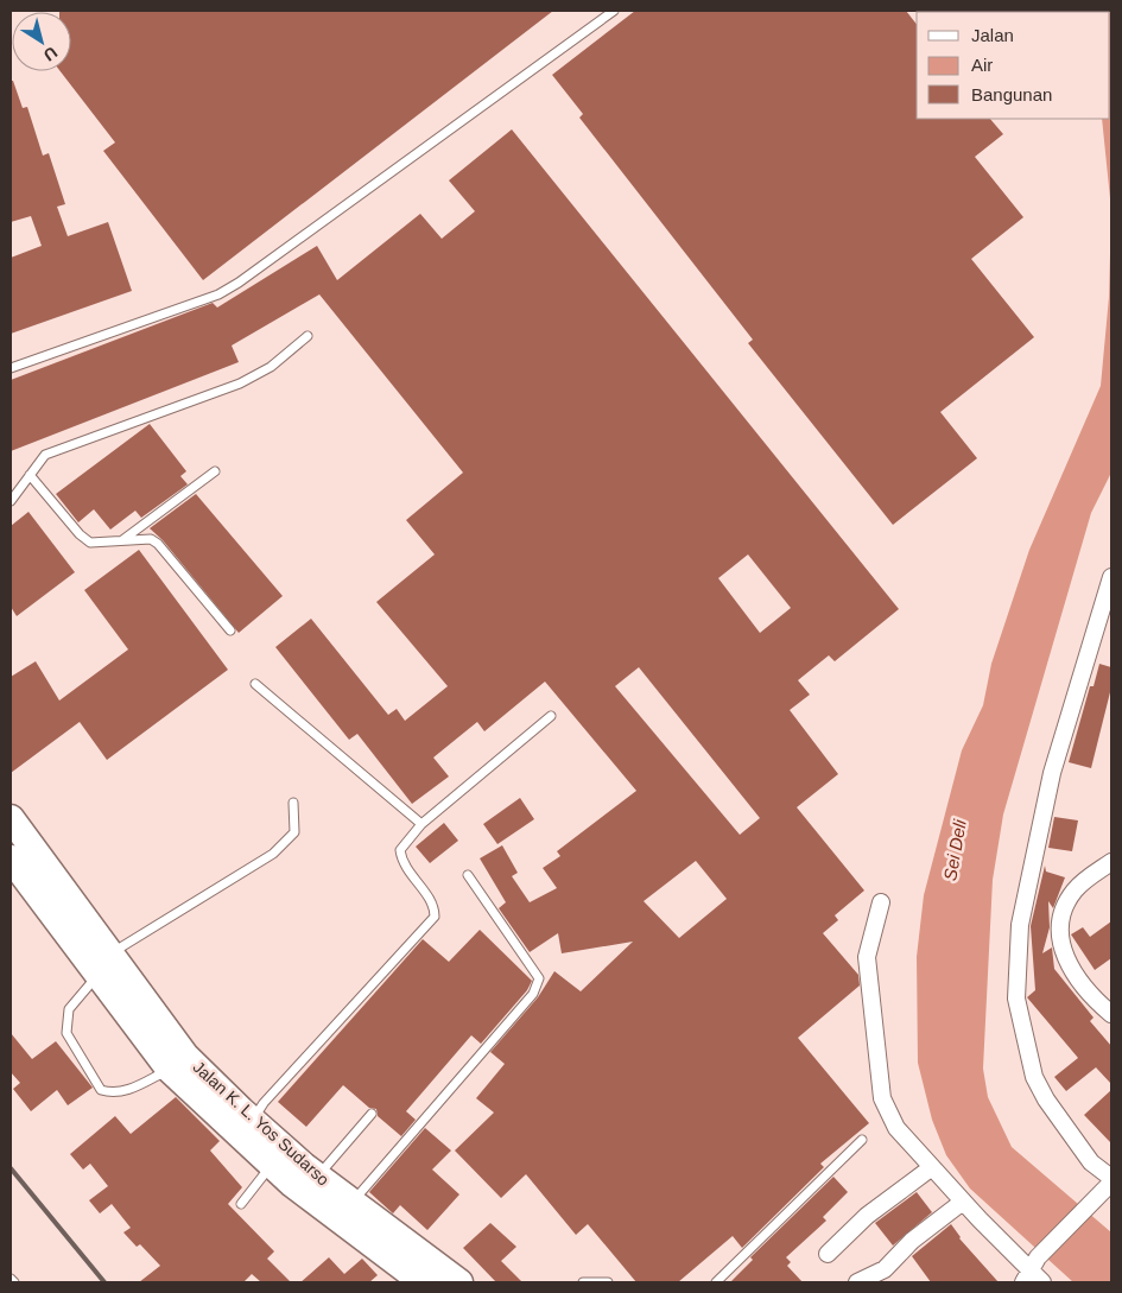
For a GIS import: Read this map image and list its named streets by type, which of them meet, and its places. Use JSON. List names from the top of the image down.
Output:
{
  "streets": {
    "highway": ["Jalan K. L. Yos Sudarso"]
  },
  "water": ["Sei Deli"],
  "legend": ["Jalan", "Air", "Bangunan"],
  "north": "bottom right"
}
